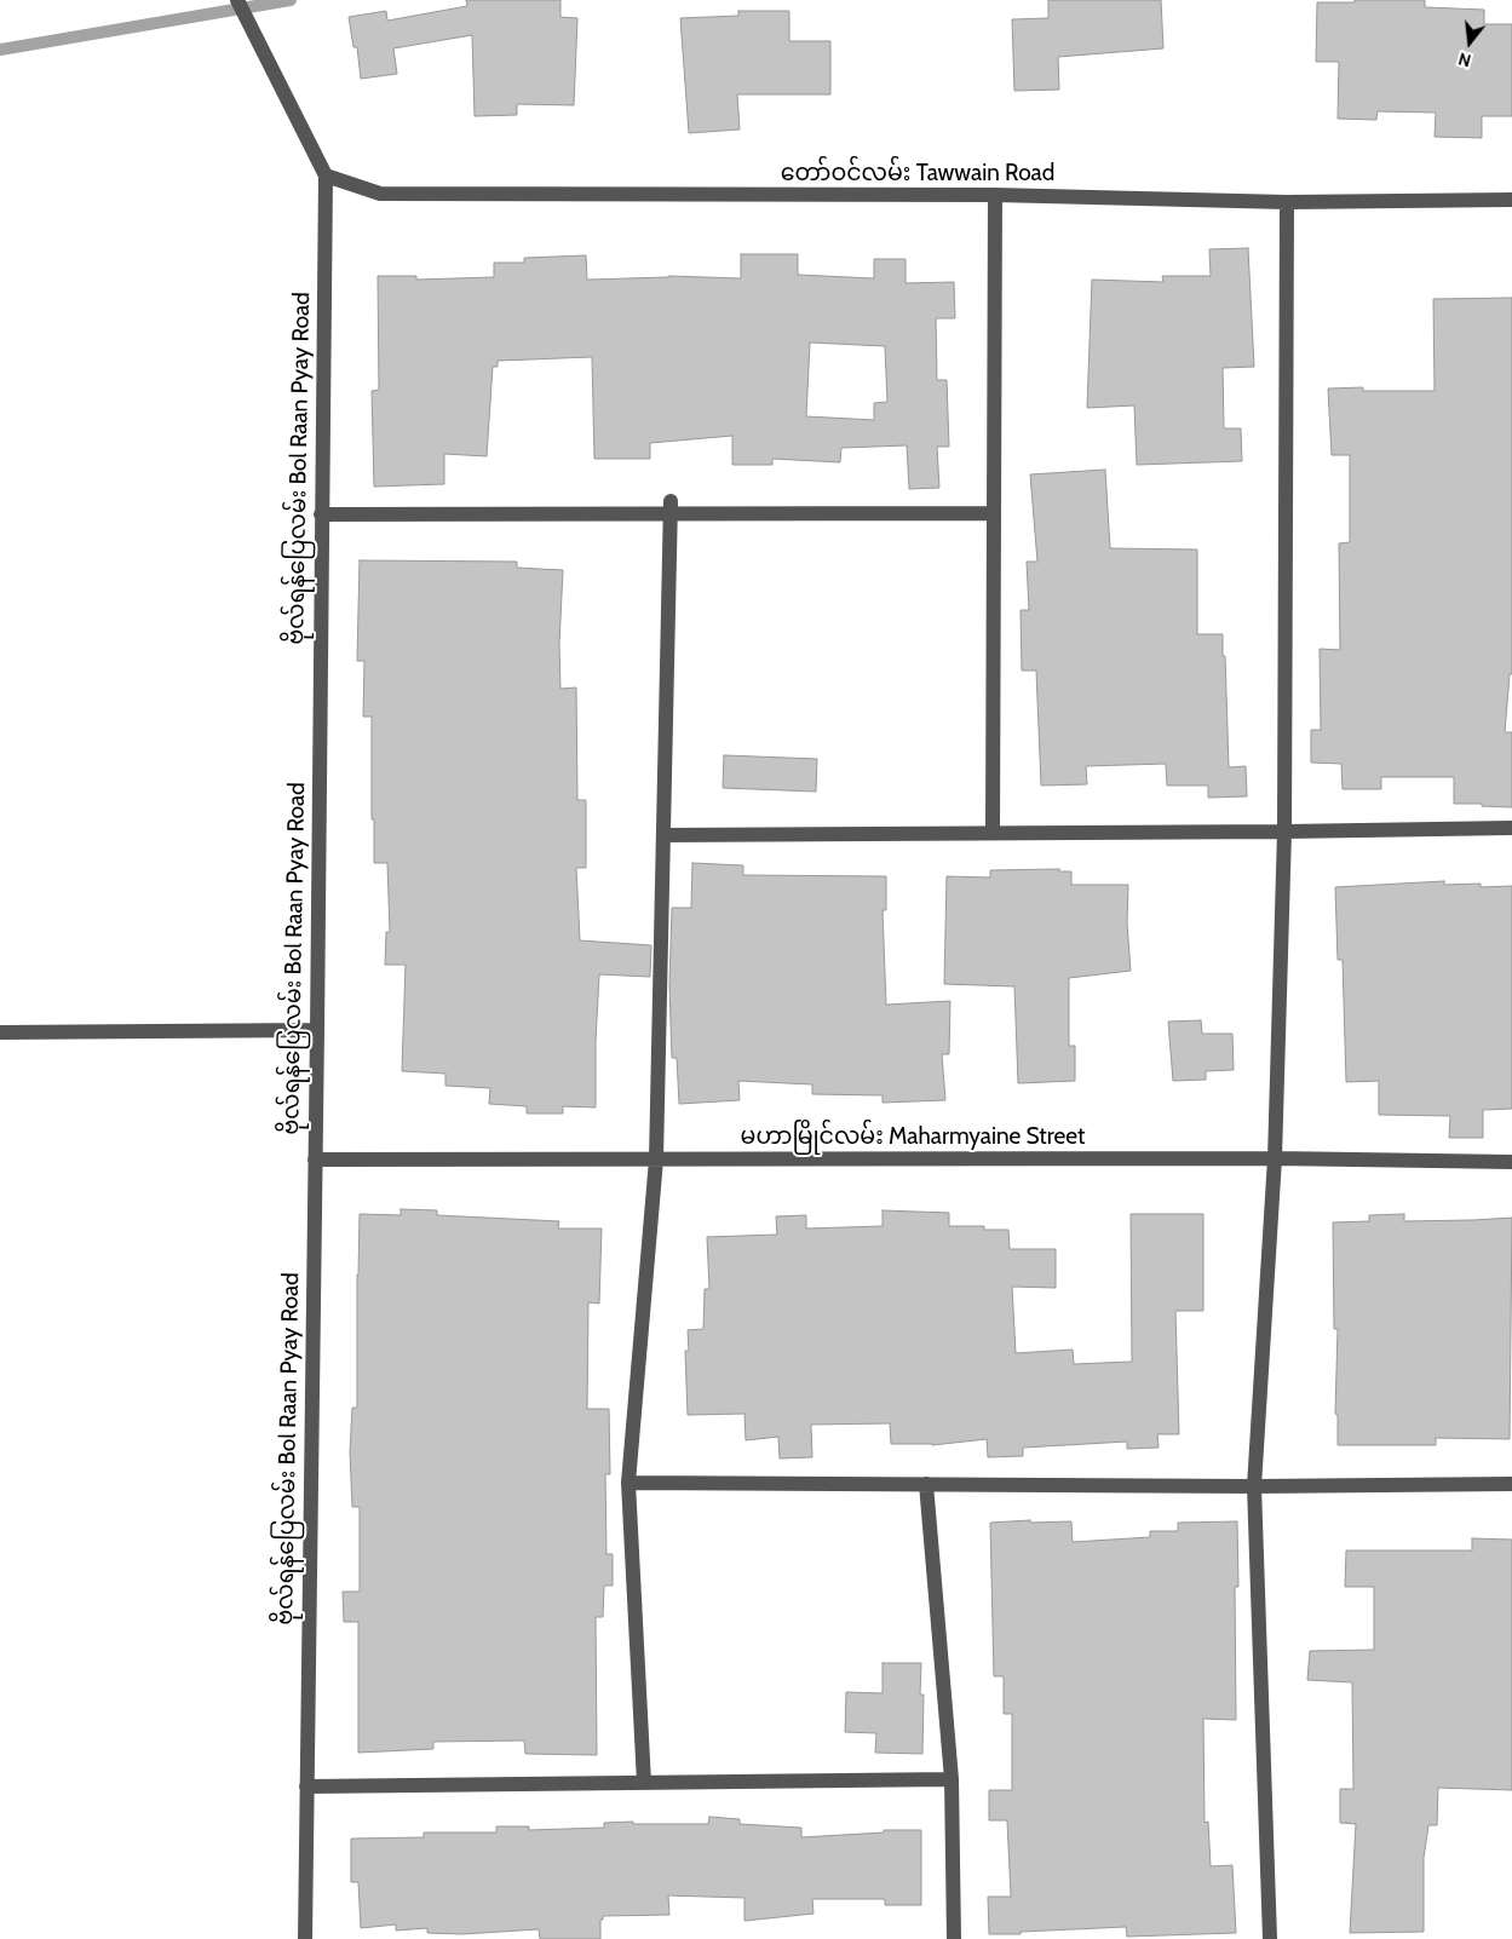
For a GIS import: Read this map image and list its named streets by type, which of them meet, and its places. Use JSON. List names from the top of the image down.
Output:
{
  "streets": {
    "street": ["တော်ဝင်လမ်း Tawwain Road", "ဗိုလ်ရန်ပြေလမ်း Bol Raan Pyay Road", "မဟာမြိုင်လမ်း Maharmyaine Street"]
  },
  "crossings": [
    ["တော်ဝင်လမ်း Tawwain Road", "ဗိုလ်ရန်ပြေလမ်း Bol Raan Pyay Road"],
    ["ဗိုလ်ရန်ပြေလမ်း Bol Raan Pyay Road", "မဟာမြိုင်လမ်း Maharmyaine Street"]
  ],
  "north": "bottom"
}
